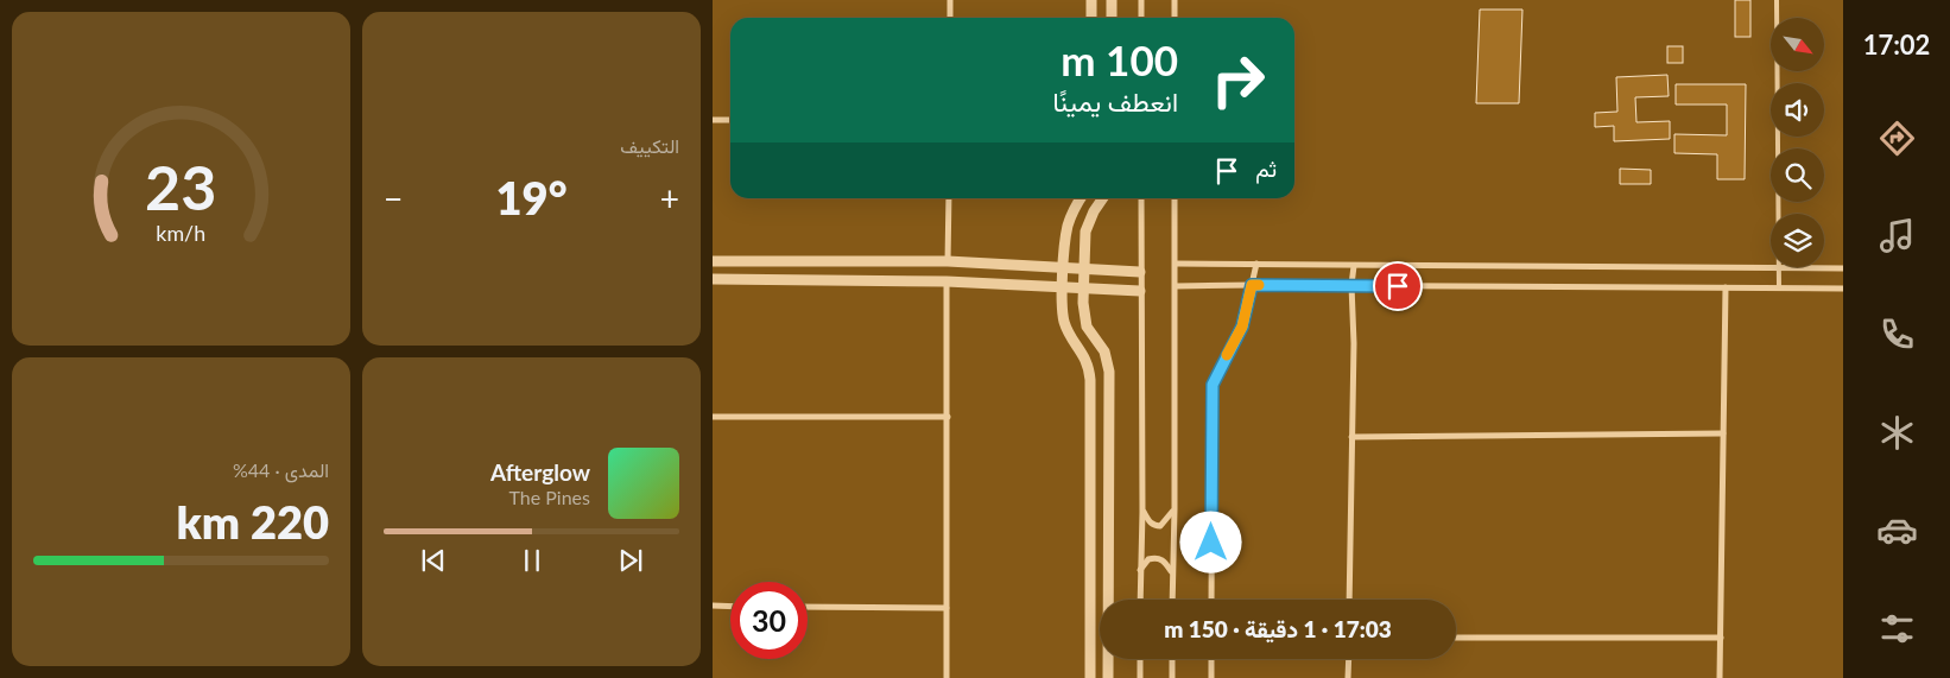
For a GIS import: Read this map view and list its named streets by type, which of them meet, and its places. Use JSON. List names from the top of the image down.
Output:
{
  "north": "bottom right",
  "page": {
    "tabs": "17:02",
    "tile": [
      "التكييف",
      ["المدى · 44%", "220 km"]
    ],
    "turn": ["100 m", "انعطف يمينًا"],
    "then": "ثم",
    "heat": ["−", "19°", "+"],
    "song": ["Afterglow", "The Pines"],
    "limit": "30",
    "trip": "17:03 · 1 دقيقة · 150 m",
    "gauge": ["23", "km/h"]
  }
}
